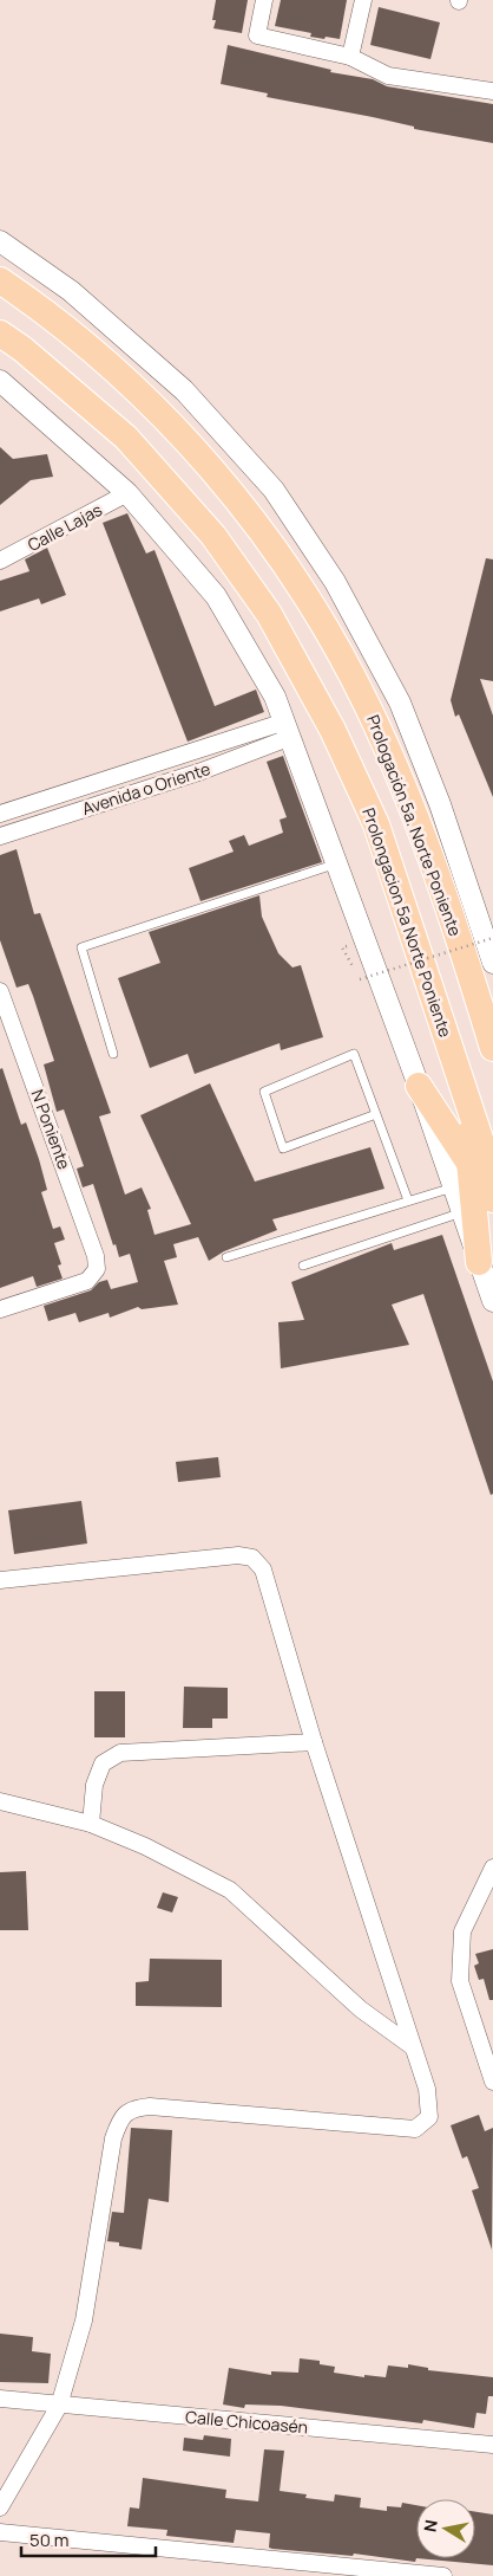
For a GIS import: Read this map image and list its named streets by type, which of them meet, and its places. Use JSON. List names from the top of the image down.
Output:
{
  "streets": {
    "main road": ["Prologación 5a. Norte Poniente", "Prolongacion 5a Norte Poniente"],
    "street": [
      "Calle Lajas",
      "Avenida o Oriente",
      "N Poniente",
      "Calle Chicoasén"
    ]
  },
  "scale_bar": "50 m",
  "north": "left"
}
